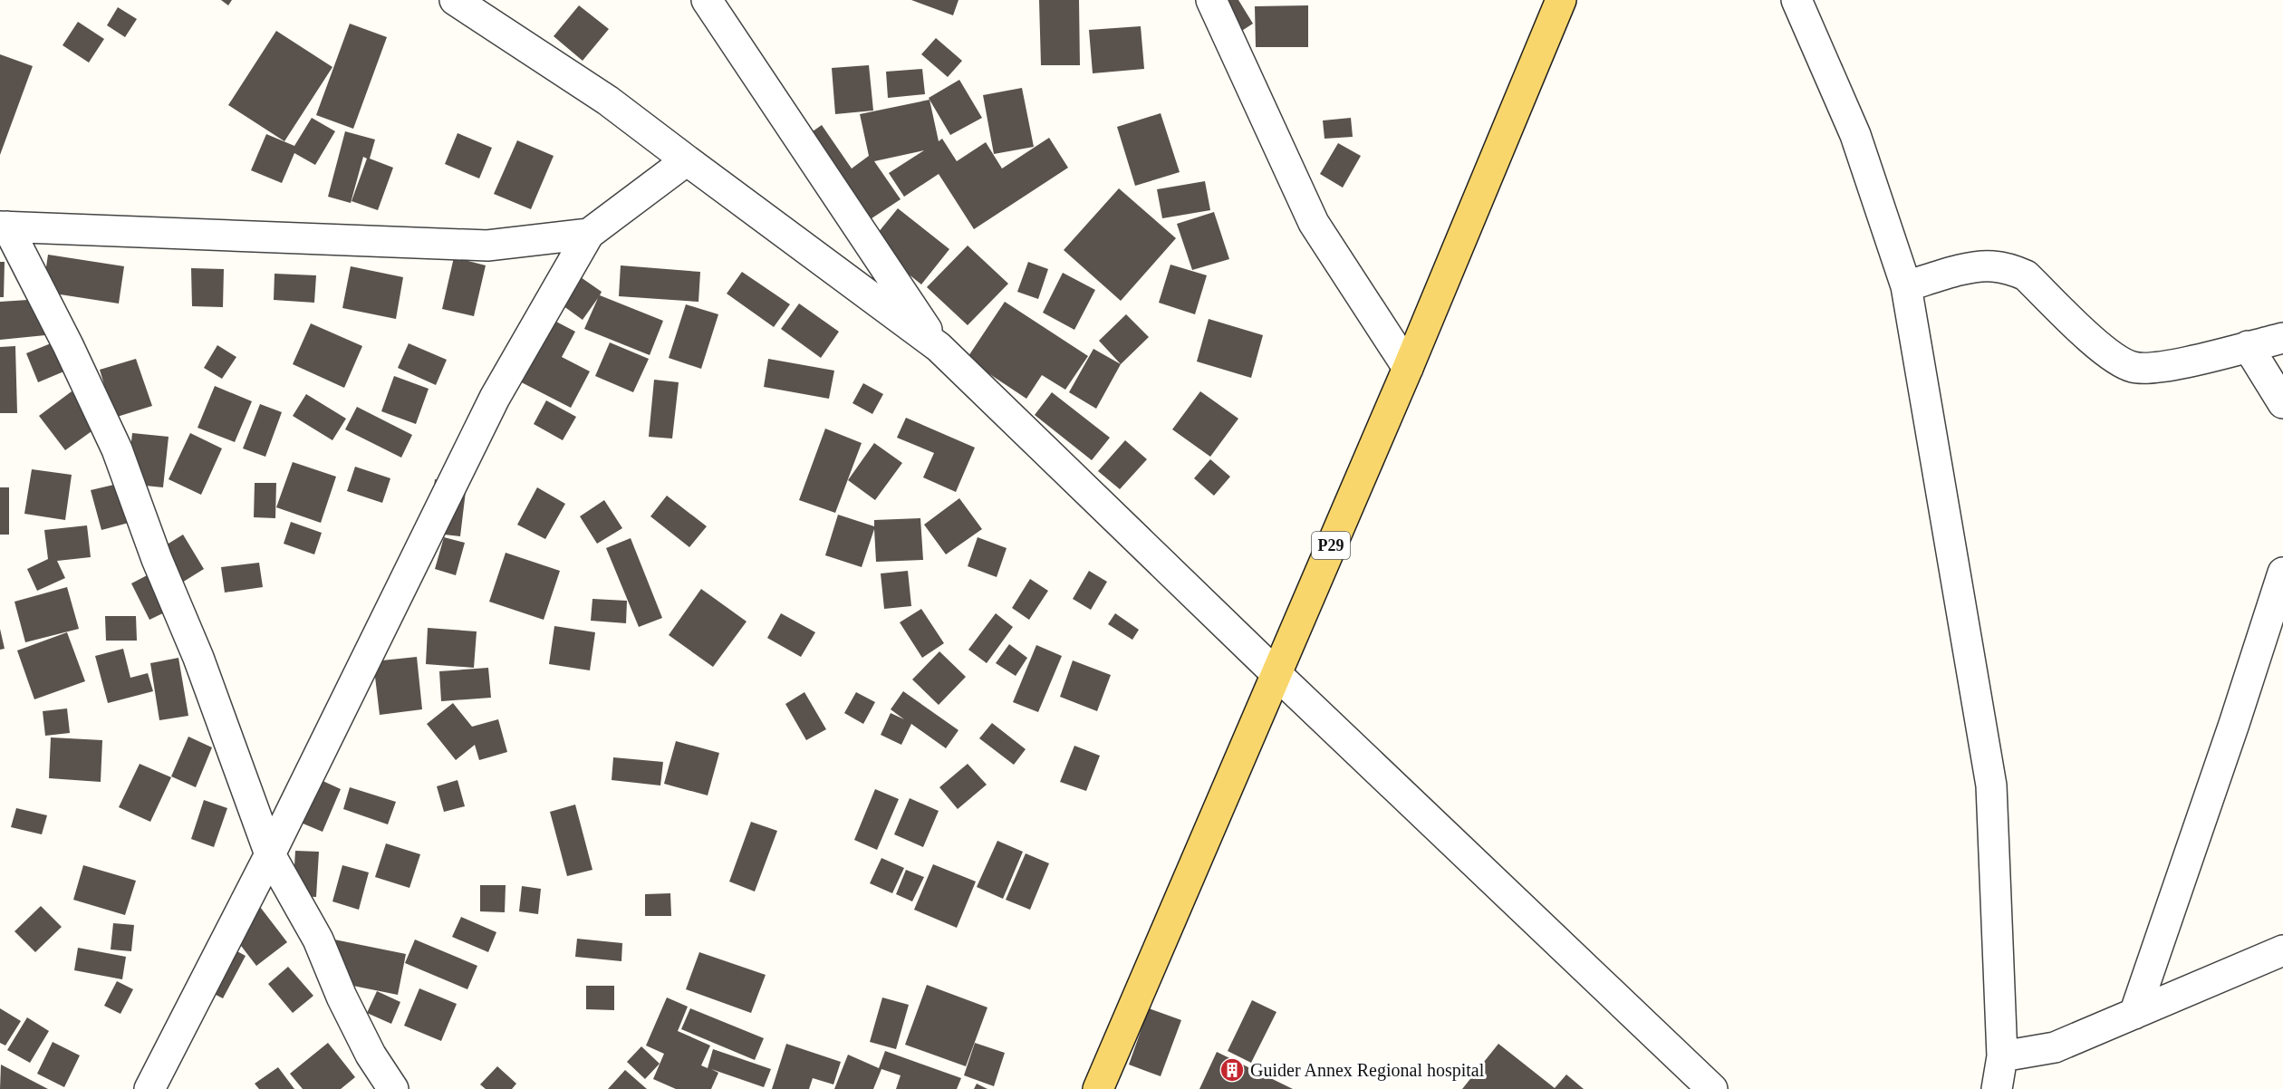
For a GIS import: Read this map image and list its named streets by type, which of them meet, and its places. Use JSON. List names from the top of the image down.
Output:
{
  "streets": {
    "main road": ["P29"]
  },
  "places": {
    "building": ["Guider Annex Regional hospital"]
  }
}
